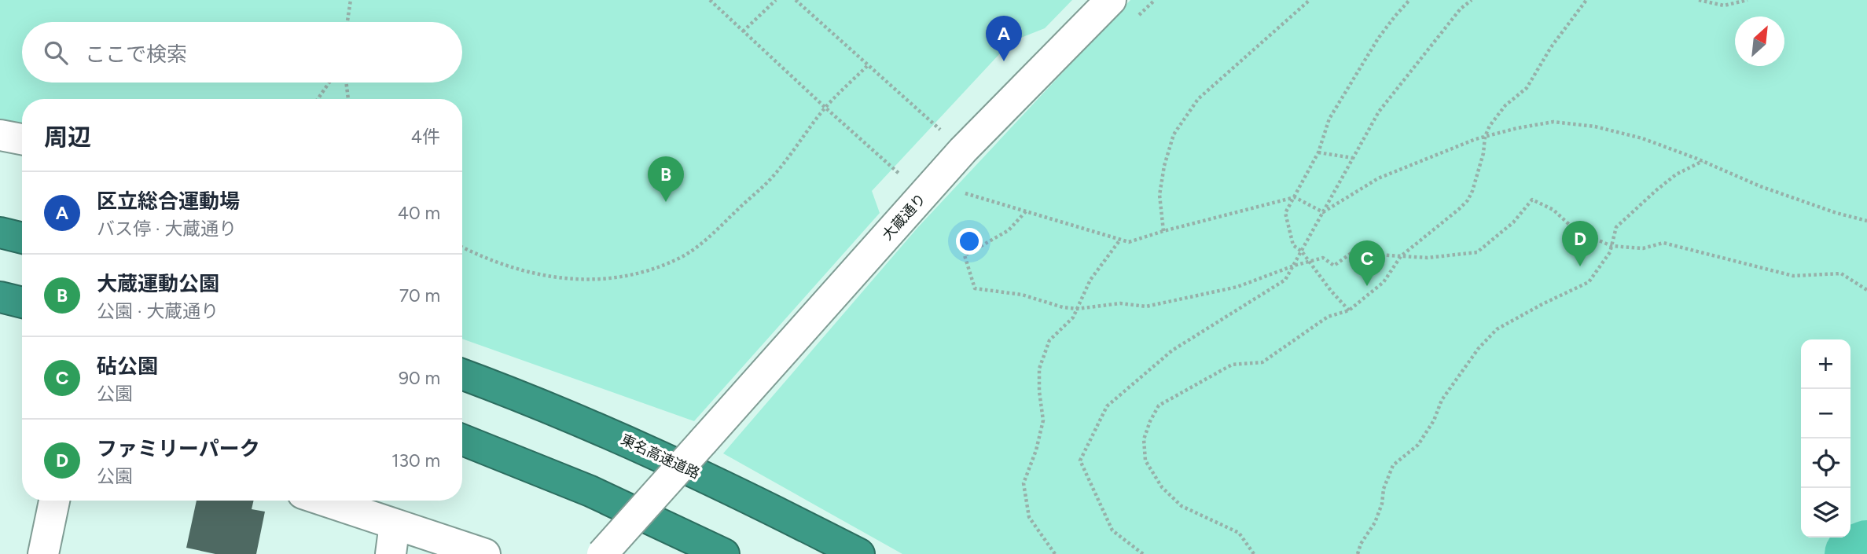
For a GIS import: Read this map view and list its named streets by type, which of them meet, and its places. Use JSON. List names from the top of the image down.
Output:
{
  "streets": {
    "highway": ["東名高速道路"],
    "street": ["大蔵通り"]
  },
  "north": "top right",
  "page": {
    "pins": [
      "A",
      "B",
      "D",
      "C"
    ],
    "search": "ここで検索",
    "heading": ["周辺", "4件"],
    "list": [
      {
        "mark": "A",
        "name": "区立総合運動場",
        "note": "バス停 · 大蔵通り",
        "value": "40 m"
      },
      {
        "mark": "B",
        "name": "大蔵運動公園",
        "note": "公園 · 大蔵通り",
        "value": "70 m"
      },
      {
        "mark": "C",
        "name": "砧公園",
        "note": "公園",
        "value": "90 m"
      },
      {
        "mark": "D",
        "name": "ファミリーパーク",
        "note": "公園",
        "value": "130 m"
      }
    ],
    "map_buttons": ["+", "−"]
  }
}
